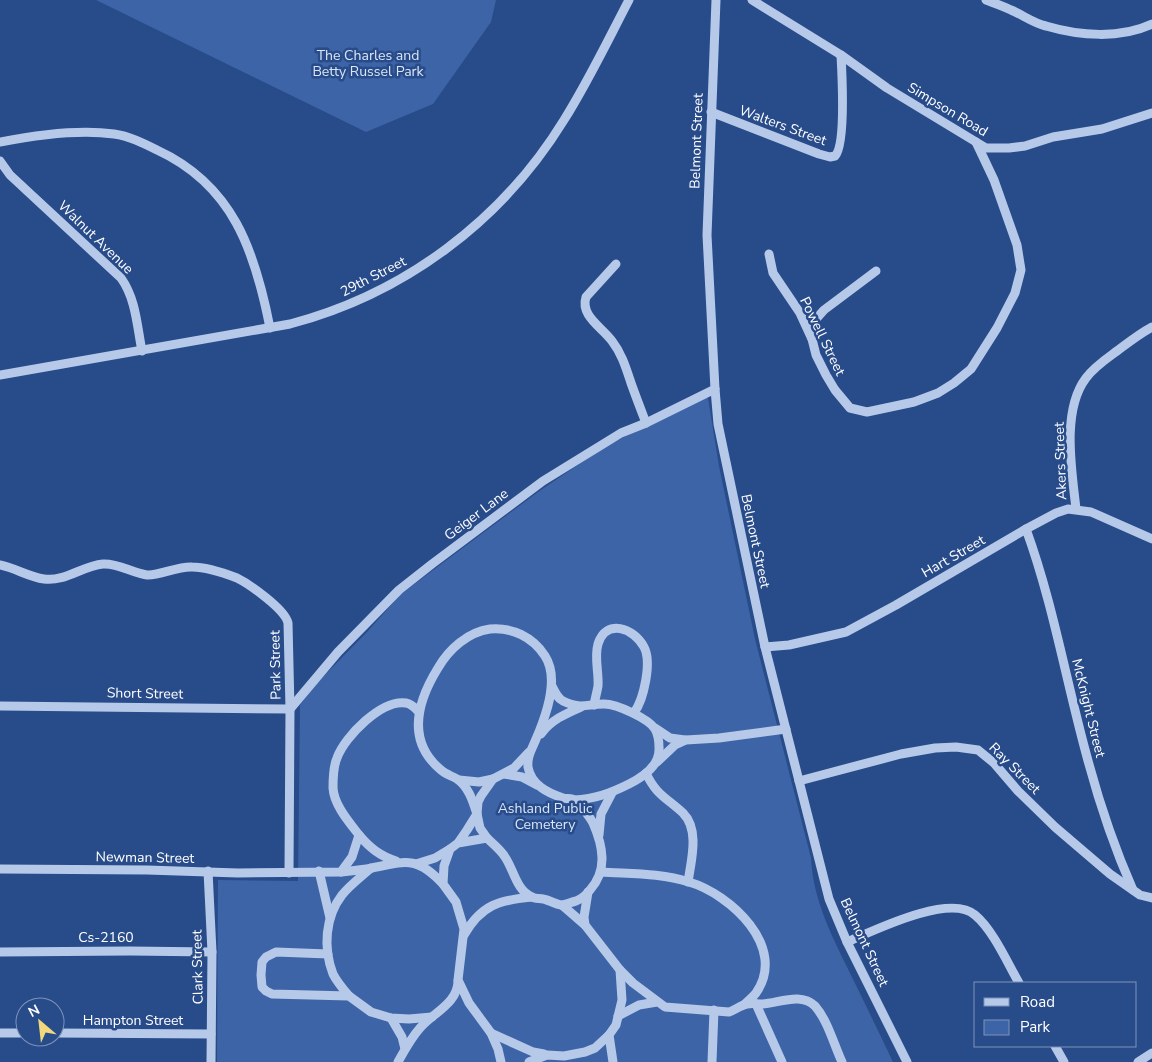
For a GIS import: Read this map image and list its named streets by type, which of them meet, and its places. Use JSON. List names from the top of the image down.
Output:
{
  "streets": {
    "street": [
      "Simpson Road",
      "Walters Street",
      "Belmont Street",
      "Walnut Avenue",
      "29th Street",
      "Powell Street",
      "Akers Street",
      "Geiger Lane",
      "Hart Street",
      "Park Street",
      "Short Street",
      "McKnight Street",
      "Ray Street",
      "Newman Street",
      "Cs-2160",
      "Clark Street",
      "Hampton Street"
    ]
  },
  "crossings": [
    ["Simpson Road", "Walters Street"],
    ["Simpson Road", "Powell Street"],
    ["Walters Street", "Belmont Street"],
    ["Belmont Street", "Geiger Lane"],
    ["Belmont Street", "Hart Street"],
    ["Belmont Street", "Ray Street"],
    ["Walnut Avenue", "29th Street"],
    ["Akers Street", "Hart Street"],
    ["Geiger Lane", "Park Street"],
    ["Geiger Lane", "Short Street"],
    ["Hart Street", "McKnight Street"],
    ["Park Street", "Short Street"],
    ["Park Street", "Newman Street"],
    ["McKnight Street", "Ray Street"],
    ["Newman Street", "Clark Street"],
    ["Cs-2160", "Clark Street"],
    ["Clark Street", "Hampton Street"]
  ],
  "parks": ["The Charles and Betty Russel Park", "Ashland Public Cemetery"],
  "legend": ["Road", "Park"],
  "north": "top left"
}
